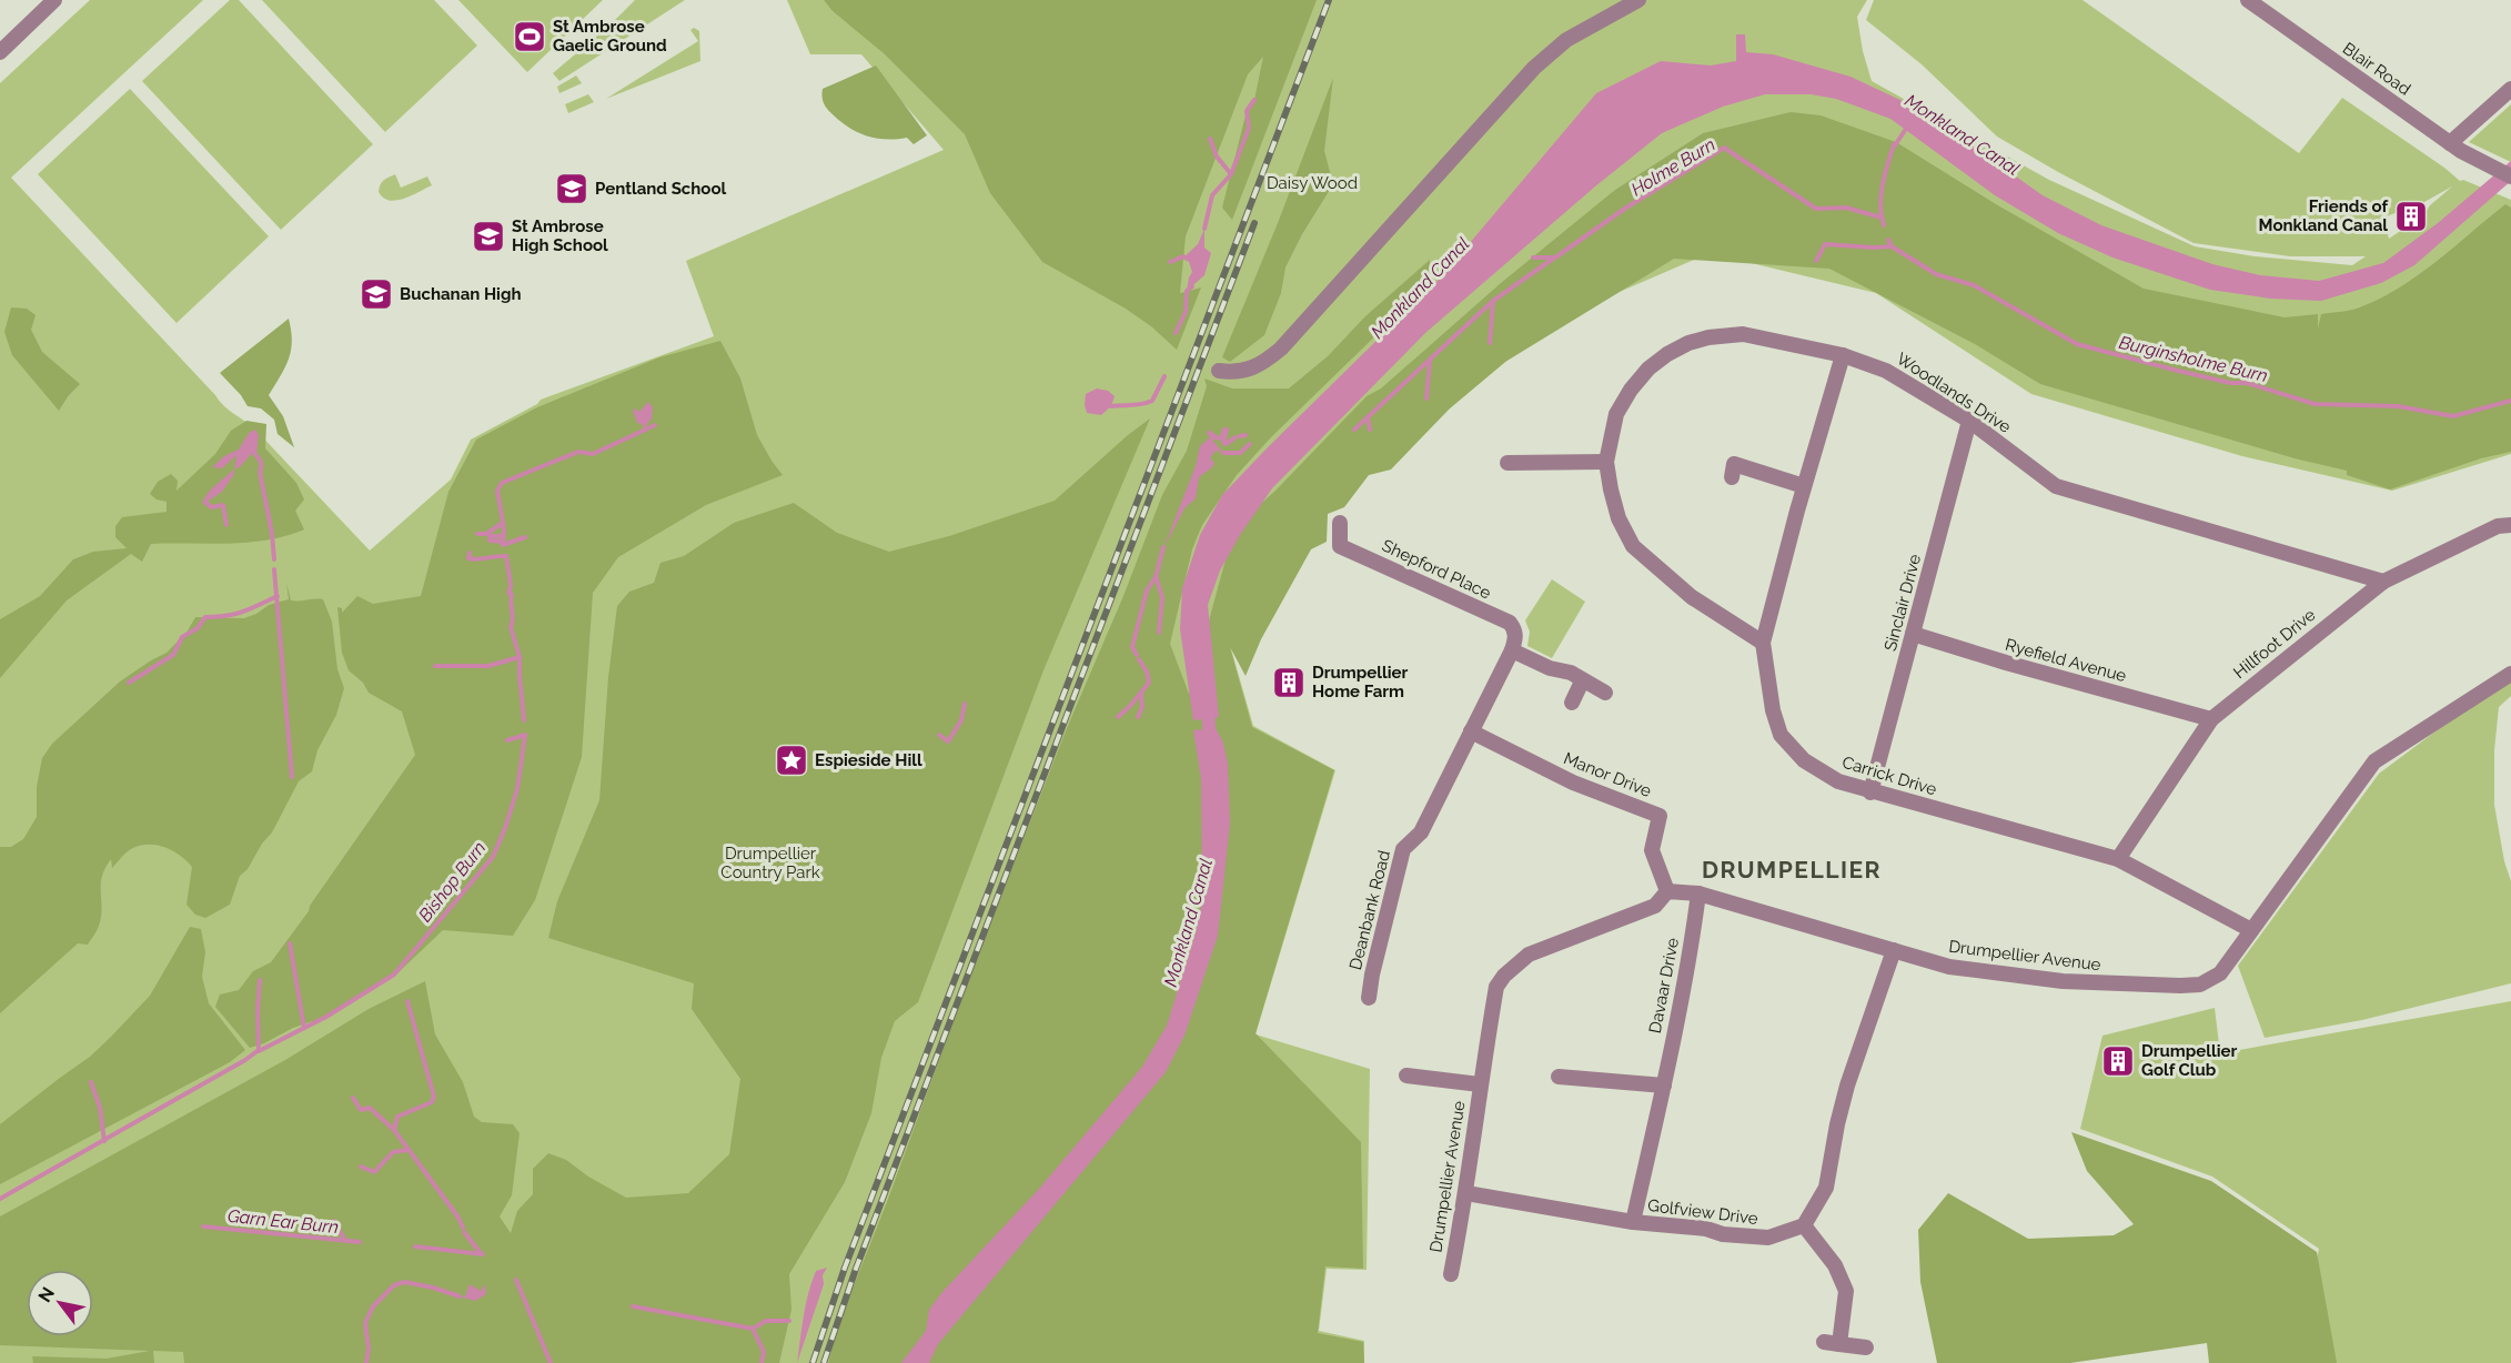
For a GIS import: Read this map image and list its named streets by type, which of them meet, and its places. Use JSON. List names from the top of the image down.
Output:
{
  "streets": {
    "street": [
      "Blair Road",
      "Woodlands Drive",
      "Shepford Place",
      "Sinclair Drive",
      "Hillfoot Drive",
      "Ryefield Avenue",
      "Manor Drive",
      "Carrick Drive",
      "Deanbank Road",
      "Drumpellier Avenue",
      "Davaar Drive",
      "Golfview Drive"
    ]
  },
  "crossings": [
    ["Woodlands Drive", "Sinclair Drive"],
    ["Woodlands Drive", "Hillfoot Drive"],
    ["Woodlands Drive", "Carrick Drive"],
    ["Sinclair Drive", "Ryefield Avenue"],
    ["Sinclair Drive", "Carrick Drive"],
    ["Hillfoot Drive", "Ryefield Avenue"],
    ["Hillfoot Drive", "Carrick Drive"],
    ["Manor Drive", "Deanbank Road"],
    ["Manor Drive", "Drumpellier Avenue"],
    ["Carrick Drive", "Drumpellier Avenue"],
    ["Drumpellier Avenue", "Davaar Drive"],
    ["Drumpellier Avenue", "Golfview Drive"],
    ["Davaar Drive", "Golfview Drive"]
  ],
  "districts": ["DRUMPELLIER"],
  "water": [
    "Monkland Canal",
    "Holme Burn",
    "Burginsholme Burn",
    "Bishop Burn",
    "Garn Ear Burn"
  ],
  "parks": ["Daisy Wood", "Drumpellier Country Park"],
  "places": {
    "sports": ["St Ambrose Gaelic Ground"],
    "school or university": ["Pentland School", "St Ambrose High School", "Buchanan High"],
    "building": ["Friends of Monkland Canal", "Drumpellier Home Farm", "Drumpellier Golf Club"],
    "place": ["Espieside Hill"]
  },
  "north": "top left"
}
